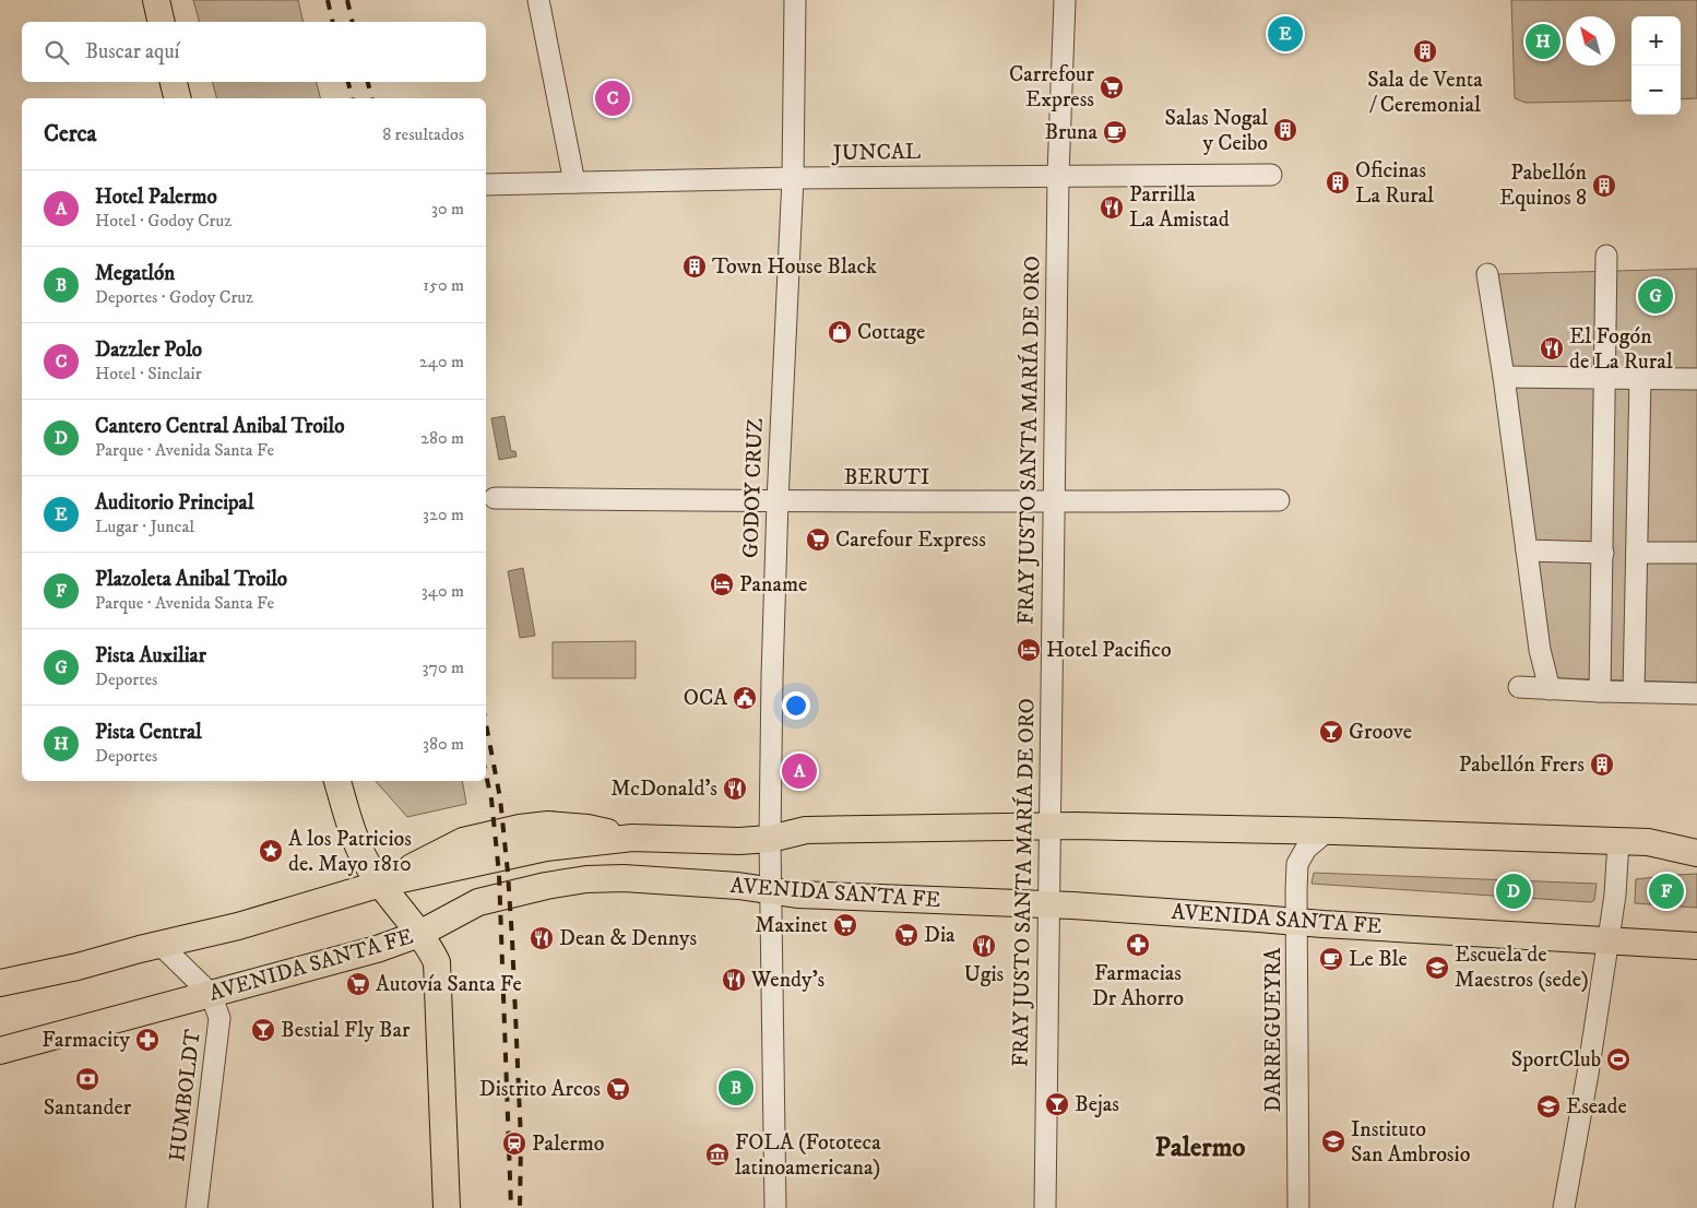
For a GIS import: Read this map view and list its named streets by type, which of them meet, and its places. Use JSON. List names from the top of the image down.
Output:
{
  "streets": {
    "main road": ["AVENIDA SANTA FE"],
    "street": [
      "JUNCAL",
      "FRAY JUSTO SANTA MARÍA DE ORO",
      "BERUTI",
      "GODOY CRUZ",
      "DARREGUEYRA",
      "HUMBOLDT"
    ]
  },
  "crossings": [
    ["JUNCAL", "FRAY JUSTO SANTA MARÍA DE ORO"],
    ["JUNCAL", "GODOY CRUZ"],
    ["FRAY JUSTO SANTA MARÍA DE ORO", "BERUTI"],
    ["FRAY JUSTO SANTA MARÍA DE ORO", "AVENIDA SANTA FE"],
    ["BERUTI", "GODOY CRUZ"],
    ["GODOY CRUZ", "AVENIDA SANTA FE"],
    ["AVENIDA SANTA FE", "DARREGUEYRA"],
    ["AVENIDA SANTA FE", "HUMBOLDT"]
  ],
  "districts": ["Palermo"],
  "places": {
    "building": [
      "Sala de Venta / Ceremonial",
      "Salas Nogal y Ceibo",
      "Oficinas La Rural",
      "Pabellón Equinos 8",
      "Town House Black",
      "Pabellón Frers"
    ],
    "supermarket": [
      "Carrefour Express",
      "Carefour Express",
      "Maxinet",
      "Dia",
      "Autovía Santa Fe",
      "Distrito Arcos"
    ],
    "cafe": ["Bruna", "Le Ble"],
    "restaurant": [
      "Parrilla La Amistad",
      "El Fogón de La Rural",
      "McDonald's",
      "Dean & Dennys",
      "Ugis",
      "Wendy's"
    ],
    "shop": ["Cottage"],
    "hotel": ["Paname", "Hotel Pacifico"],
    "public building": ["OCA"],
    "bar": ["Groove", "Bestial Fly Bar", "Bejas"],
    "place": ["A los Patricios de. Mayo 1810"],
    "pharmacy": ["Farmacias Dr Ahorro", "Farmacity"],
    "school or university": ["Escuela de Maestros (sede)", "Eseade", "Instituto San Ambrosio"],
    "sports": ["SportClub"],
    "bank": ["Santander"],
    "station": ["Palermo"],
    "museum": ["FOLA (Fototeca latinoamericana)"]
  },
  "north": "top left",
  "page": {
    "pins": [
      "E",
      "H",
      "C",
      "G",
      "A",
      "D",
      "F",
      "B"
    ],
    "map_buttons": ["+", "−"],
    "search": "Buscar aquí",
    "heading": ["Cerca", "8 resultados"],
    "list": [
      {
        "mark": "A",
        "name": "Hotel Palermo",
        "note": "Hotel · Godoy Cruz",
        "value": "30 m"
      },
      {
        "mark": "B",
        "name": "Megatlón",
        "note": "Deportes · Godoy Cruz",
        "value": "150 m"
      },
      {
        "mark": "C",
        "name": "Dazzler Polo",
        "note": "Hotel · Sinclair",
        "value": "240 m"
      },
      {
        "mark": "D",
        "name": "Cantero Central Anibal Troilo",
        "note": "Parque · Avenida Santa Fe",
        "value": "280 m"
      },
      {
        "mark": "E",
        "name": "Auditorio Principal",
        "note": "Lugar · Juncal",
        "value": "320 m"
      },
      {
        "mark": "F",
        "name": "Plazoleta Anibal Troilo",
        "note": "Parque · Avenida Santa Fe",
        "value": "340 m"
      },
      {
        "mark": "G",
        "name": "Pista Auxiliar",
        "note": "Deportes",
        "value": "370 m"
      },
      {
        "mark": "H",
        "name": "Pista Central",
        "note": "Deportes",
        "value": "380 m"
      }
    ]
  }
}
